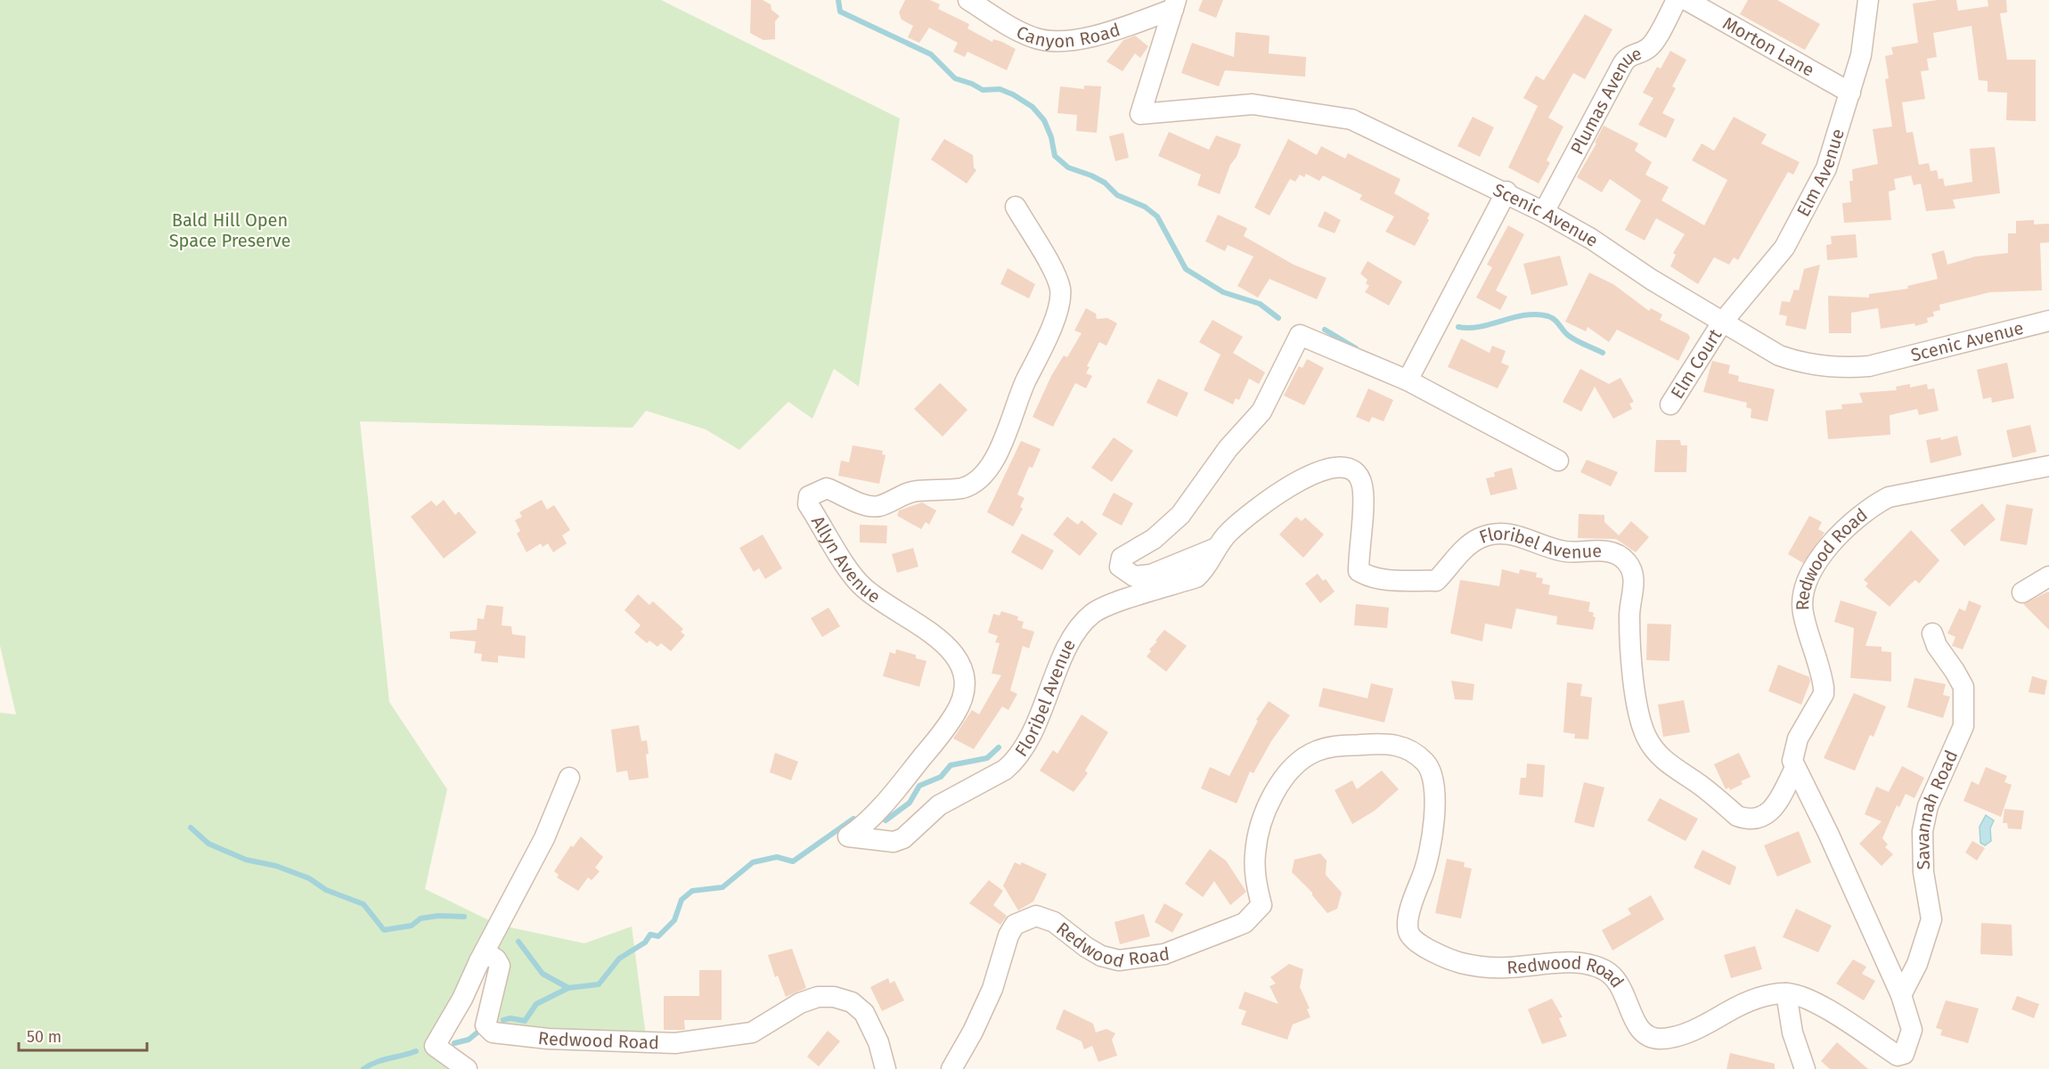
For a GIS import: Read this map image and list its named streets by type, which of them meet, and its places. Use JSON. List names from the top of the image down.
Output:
{
  "streets": {
    "street": [
      "Canyon Road",
      "Morton Lane",
      "Plumas Avenue",
      "Elm Avenue",
      "Scenic Avenue",
      "Elm Court",
      "Floribel Avenue",
      "Allyn Avenue",
      "Redwood Road",
      "Savannah Road"
    ]
  },
  "crossings": [
    ["Canyon Road", "Scenic Avenue"],
    ["Morton Lane", "Elm Avenue"],
    ["Plumas Avenue", "Scenic Avenue"],
    ["Elm Avenue", "Scenic Avenue"],
    ["Elm Avenue", "Elm Court"],
    ["Scenic Avenue", "Elm Court"],
    ["Floribel Avenue", "Allyn Avenue"],
    ["Floribel Avenue", "Redwood Road"],
    ["Redwood Road", "Savannah Road"]
  ],
  "parks": ["Bald Hill Open Space Preserve"],
  "scale_bar": "50 m"
}
